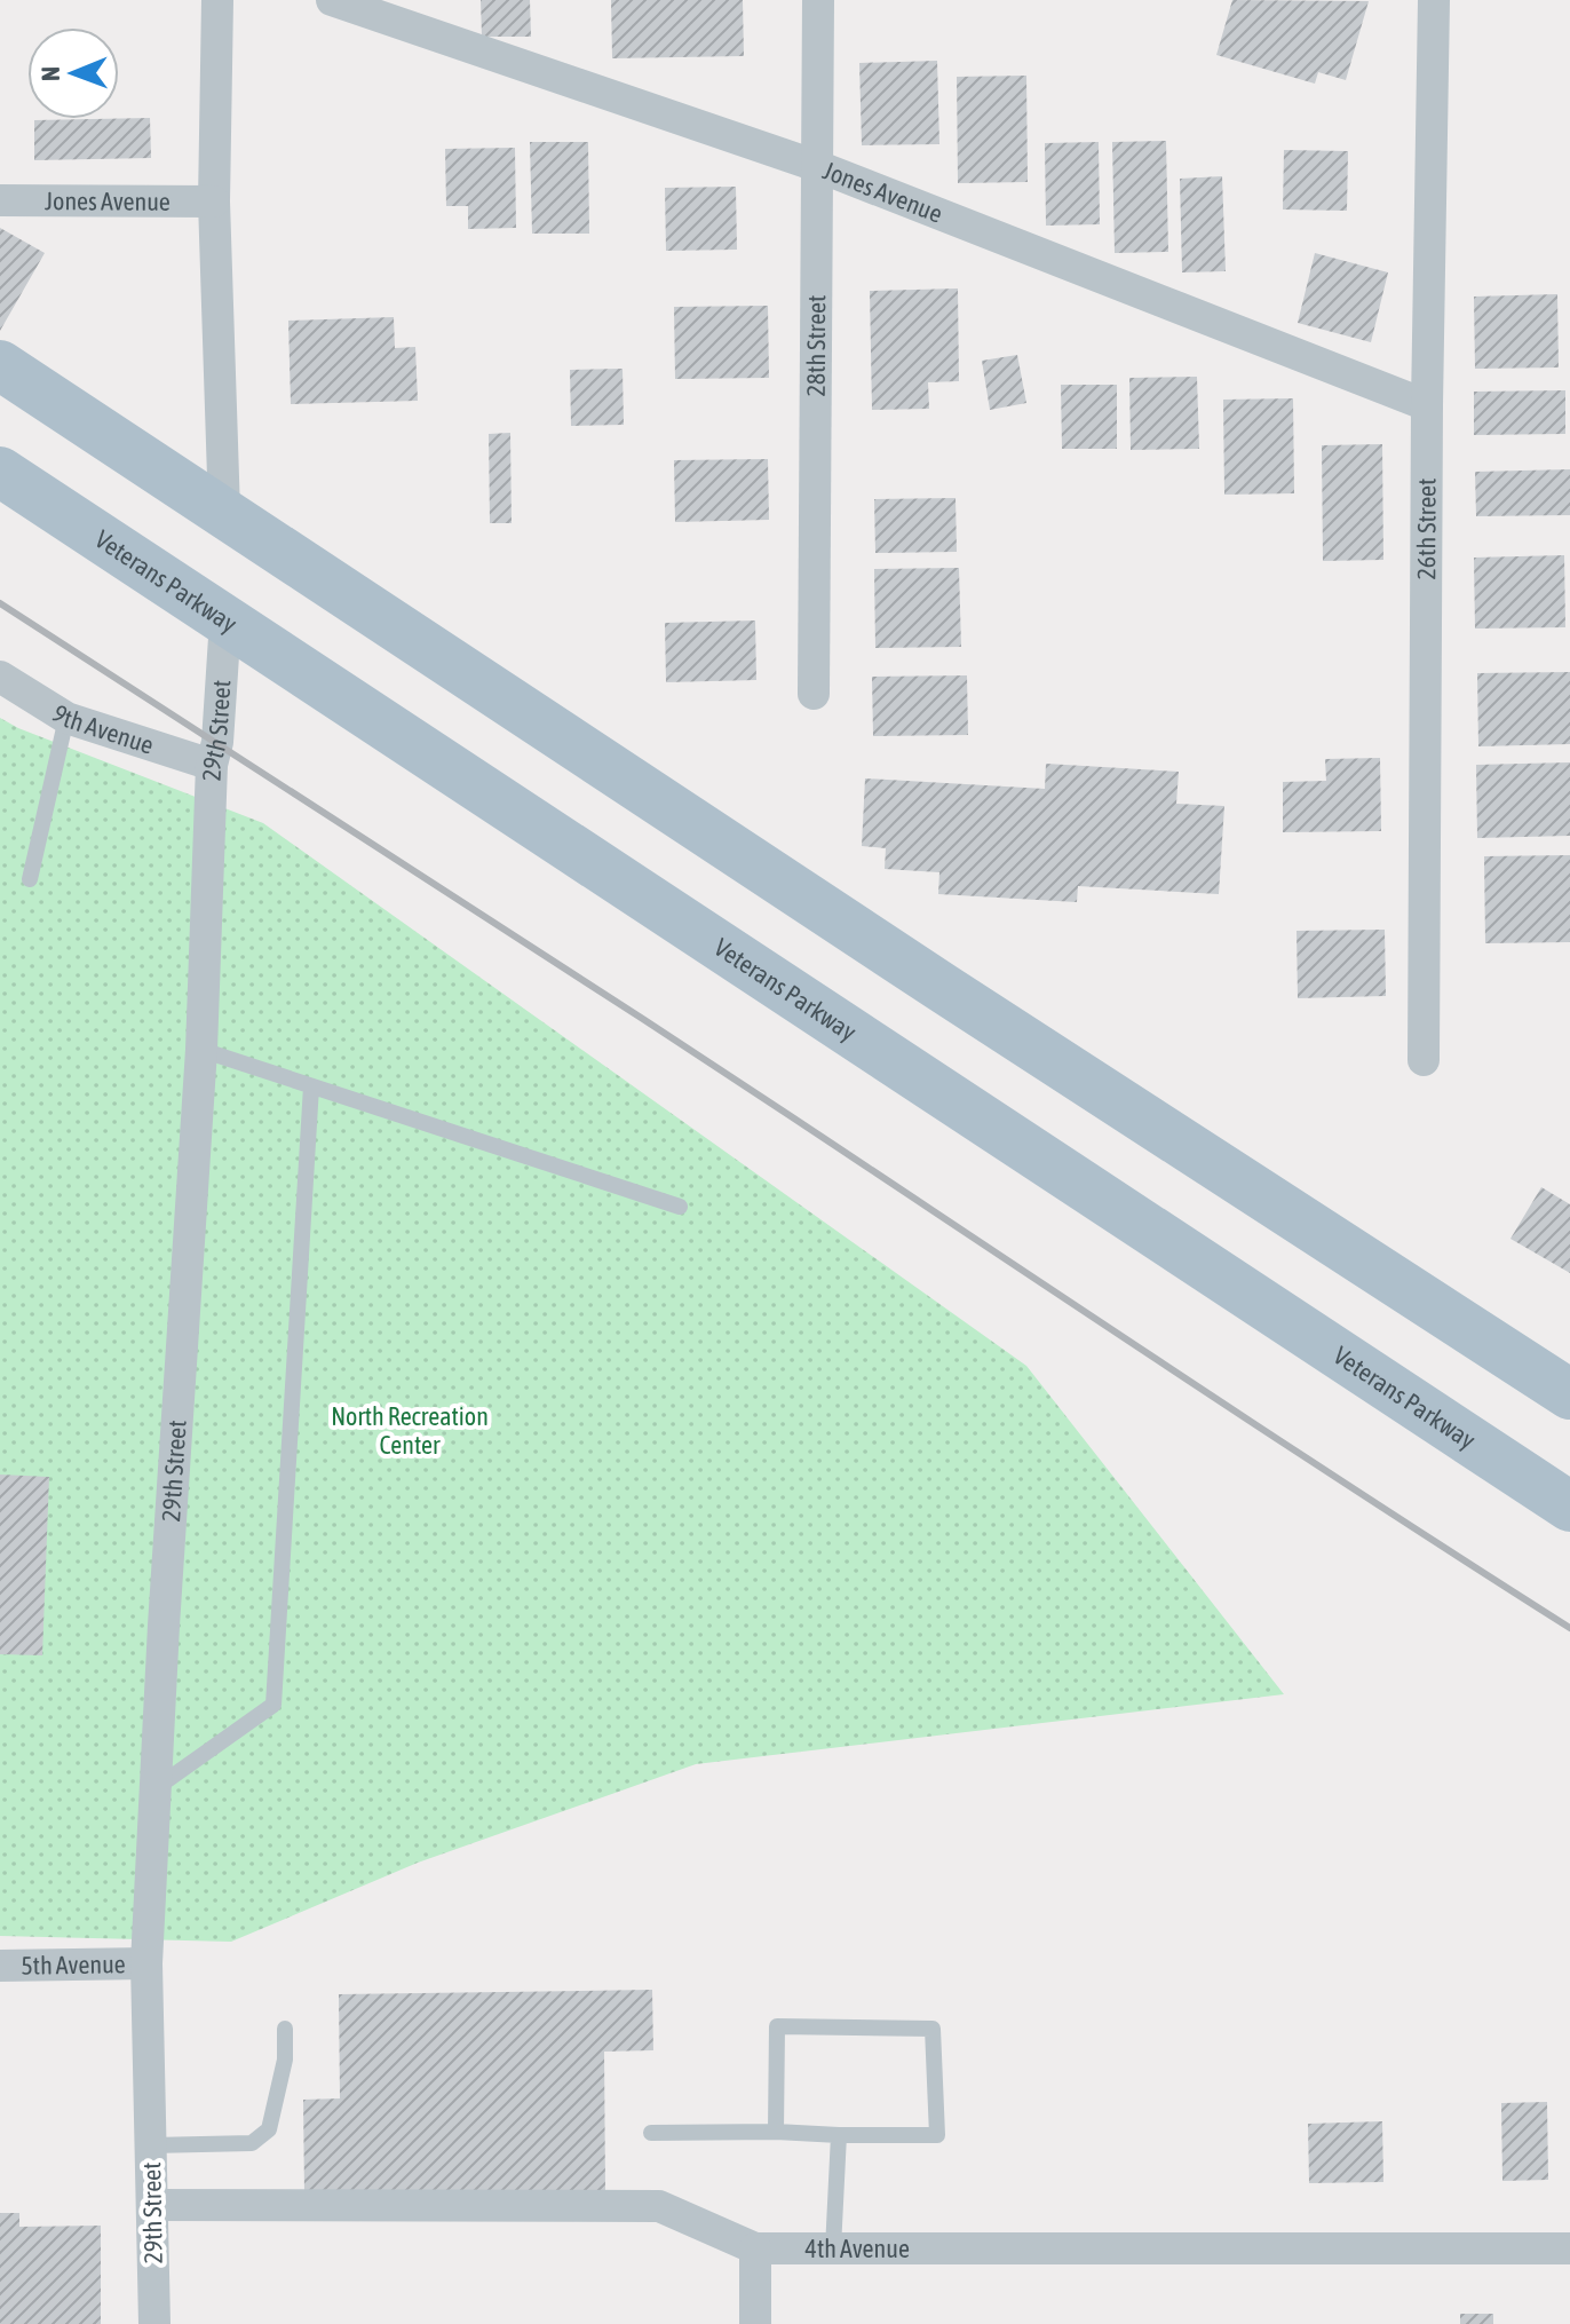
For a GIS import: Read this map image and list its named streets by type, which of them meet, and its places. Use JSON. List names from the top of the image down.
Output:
{
  "streets": {
    "main road": ["Veterans Parkway"],
    "street": [
      "Jones Avenue",
      "28th Street",
      "26th Street",
      "9th Avenue",
      "29th Street",
      "5th Avenue",
      "4th Avenue"
    ]
  },
  "crossings": [
    ["Jones Avenue", "28th Street"],
    ["Jones Avenue", "26th Street"],
    ["Veterans Parkway", "29th Street"],
    ["9th Avenue", "29th Street"],
    ["29th Street", "5th Avenue"],
    ["29th Street", "4th Avenue"]
  ],
  "parks": ["North Recreation Center"],
  "north": "left"
}
